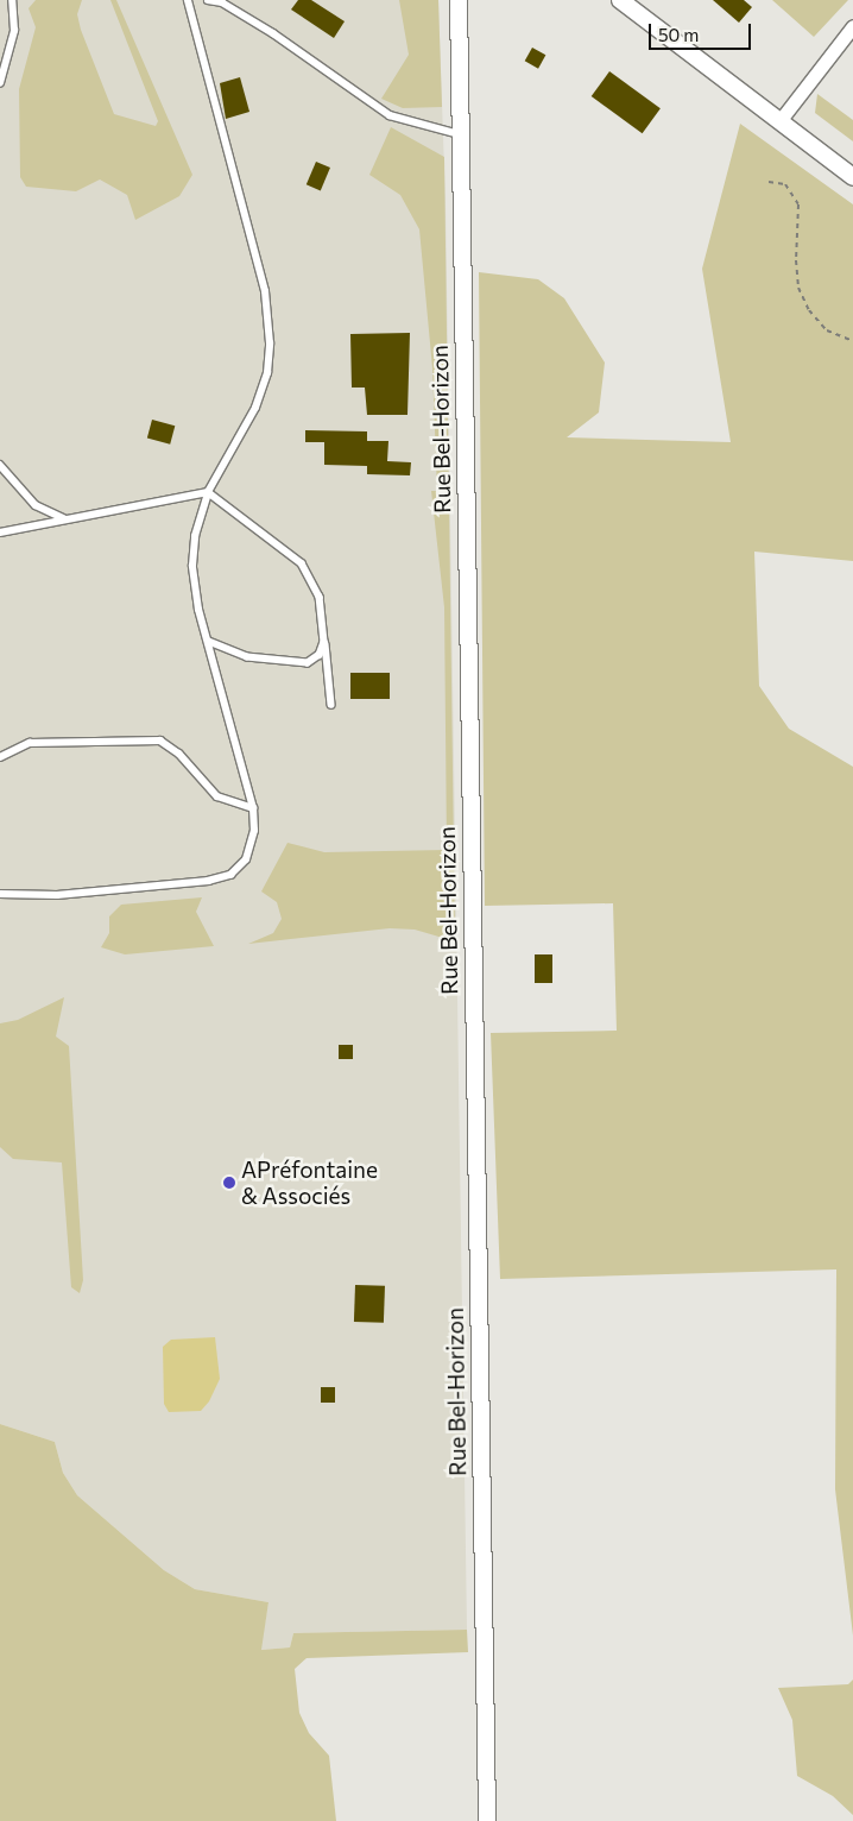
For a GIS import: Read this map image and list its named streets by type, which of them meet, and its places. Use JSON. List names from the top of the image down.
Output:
{
  "streets": {
    "street": ["Rue Bel-Horizon"]
  },
  "places": ["APréfontaine & Associés"],
  "scale_bar": "50 m"
}
